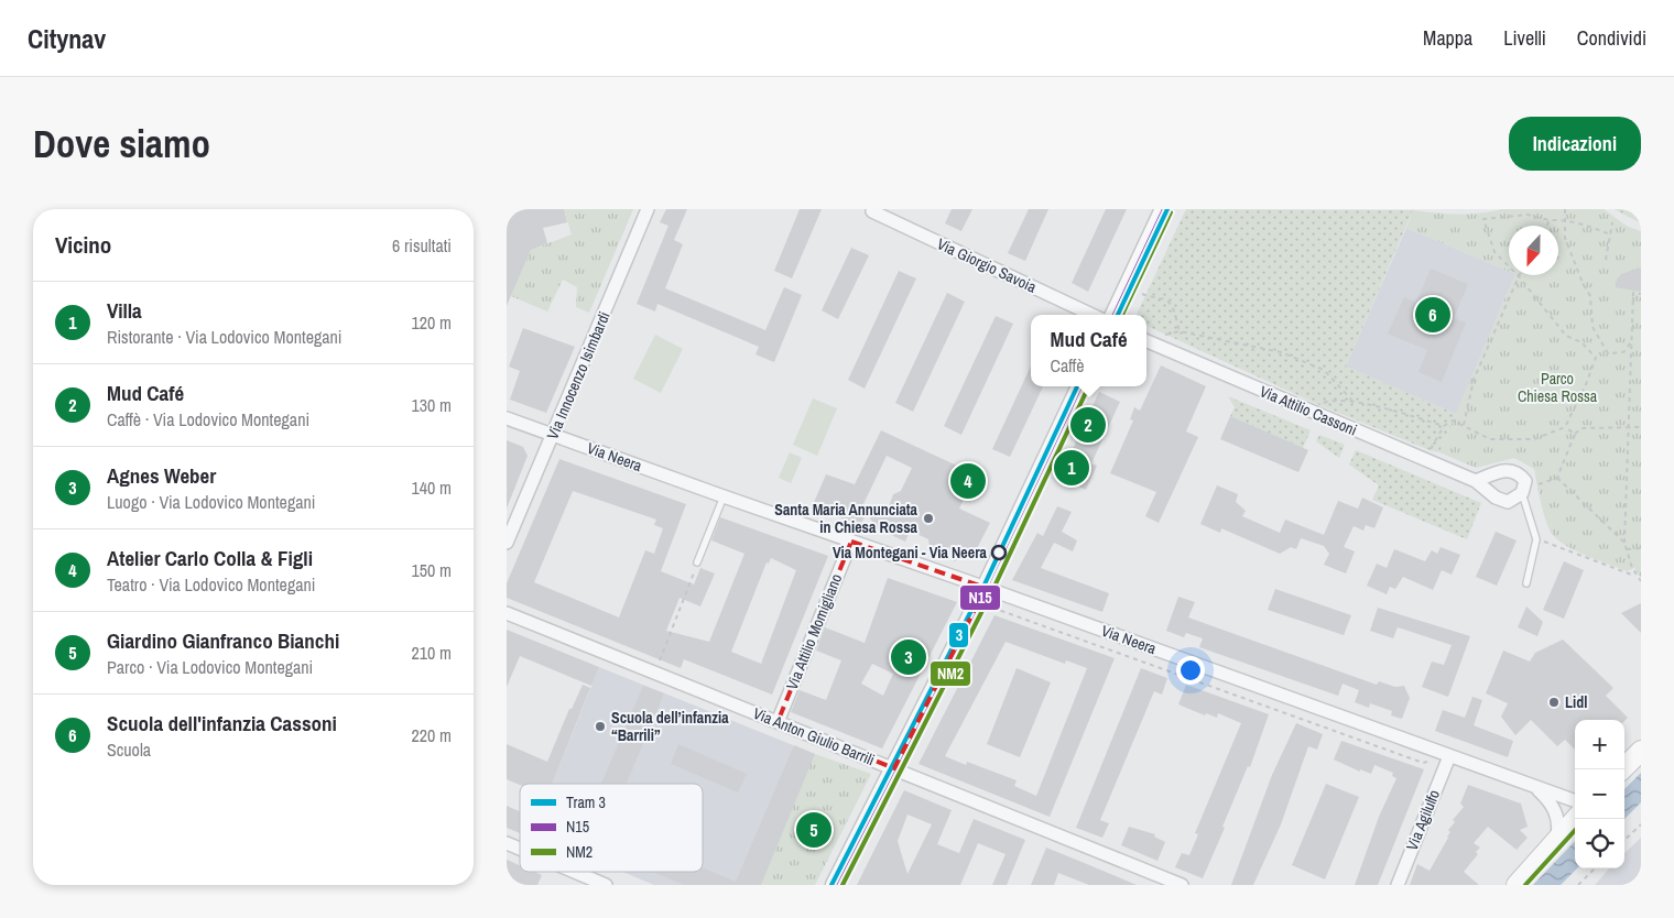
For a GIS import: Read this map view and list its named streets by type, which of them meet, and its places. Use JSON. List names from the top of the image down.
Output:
{
  "streets": {
    "street": [
      "Via Giorgio Savoia",
      "Via Innocenzo Isimbardi",
      "Via Attilio Cassoni",
      "Via Neera",
      "Via Attilio Momigliano",
      "Via Anton Giulio Barrili",
      "Via Agilulfo"
    ]
  },
  "crossings": [
    ["Via Innocenzo Isimbardi", "Via Neera"],
    ["Via Neera", "Via Attilio Momigliano"],
    ["Via Neera", "Via Agilulfo"],
    ["Via Attilio Momigliano", "Via Anton Giulio Barrili"]
  ],
  "parks": ["Parco Chiesa Rossa"],
  "places": [
    "Santa Maria Annunciata in Chiesa Rossa",
    "Via Montegani - Via Neera",
    "Lidl",
    "Scuola dell’infanzia “Barrili”"
  ],
  "lines": ["tram line 3", "transit line N15", "transit line NM2"],
  "legend": ["Tram 3", "N15", "NM2"],
  "north": "bottom",
  "page": {
    "header": "Citynav",
    "nav": ["Mappa", "Livelli", "Condividi"],
    "buttons": "Indicazioni",
    "title": "Dove siamo",
    "heading": ["Vicino", "6 risultati"],
    "list": [
      {
        "mark": "1",
        "name": "Villa",
        "note": "Ristorante · Via Lodovico Montegani",
        "value": "120 m"
      },
      {
        "mark": "2",
        "name": "Mud Café",
        "note": "Caffè · Via Lodovico Montegani",
        "value": "130 m"
      },
      {
        "mark": "3",
        "name": "Agnes Weber",
        "note": "Luogo · Via Lodovico Montegani",
        "value": "140 m"
      },
      {
        "mark": "4",
        "name": "Atelier Carlo Colla & Figli",
        "note": "Teatro · Via Lodovico Montegani",
        "value": "150 m"
      },
      {
        "mark": "5",
        "name": "Giardino Gianfranco Bianchi",
        "note": "Parco · Via Lodovico Montegani",
        "value": "210 m"
      },
      {
        "mark": "6",
        "name": "Scuola dell'infanzia Cassoni",
        "note": "Scuola",
        "value": "220 m"
      }
    ],
    "pins": [
      "6",
      "2",
      "1",
      "4",
      "3",
      "5"
    ],
    "popup": ["Mud Café", "Caffè"],
    "map_buttons": ["+", "−"]
  }
}
